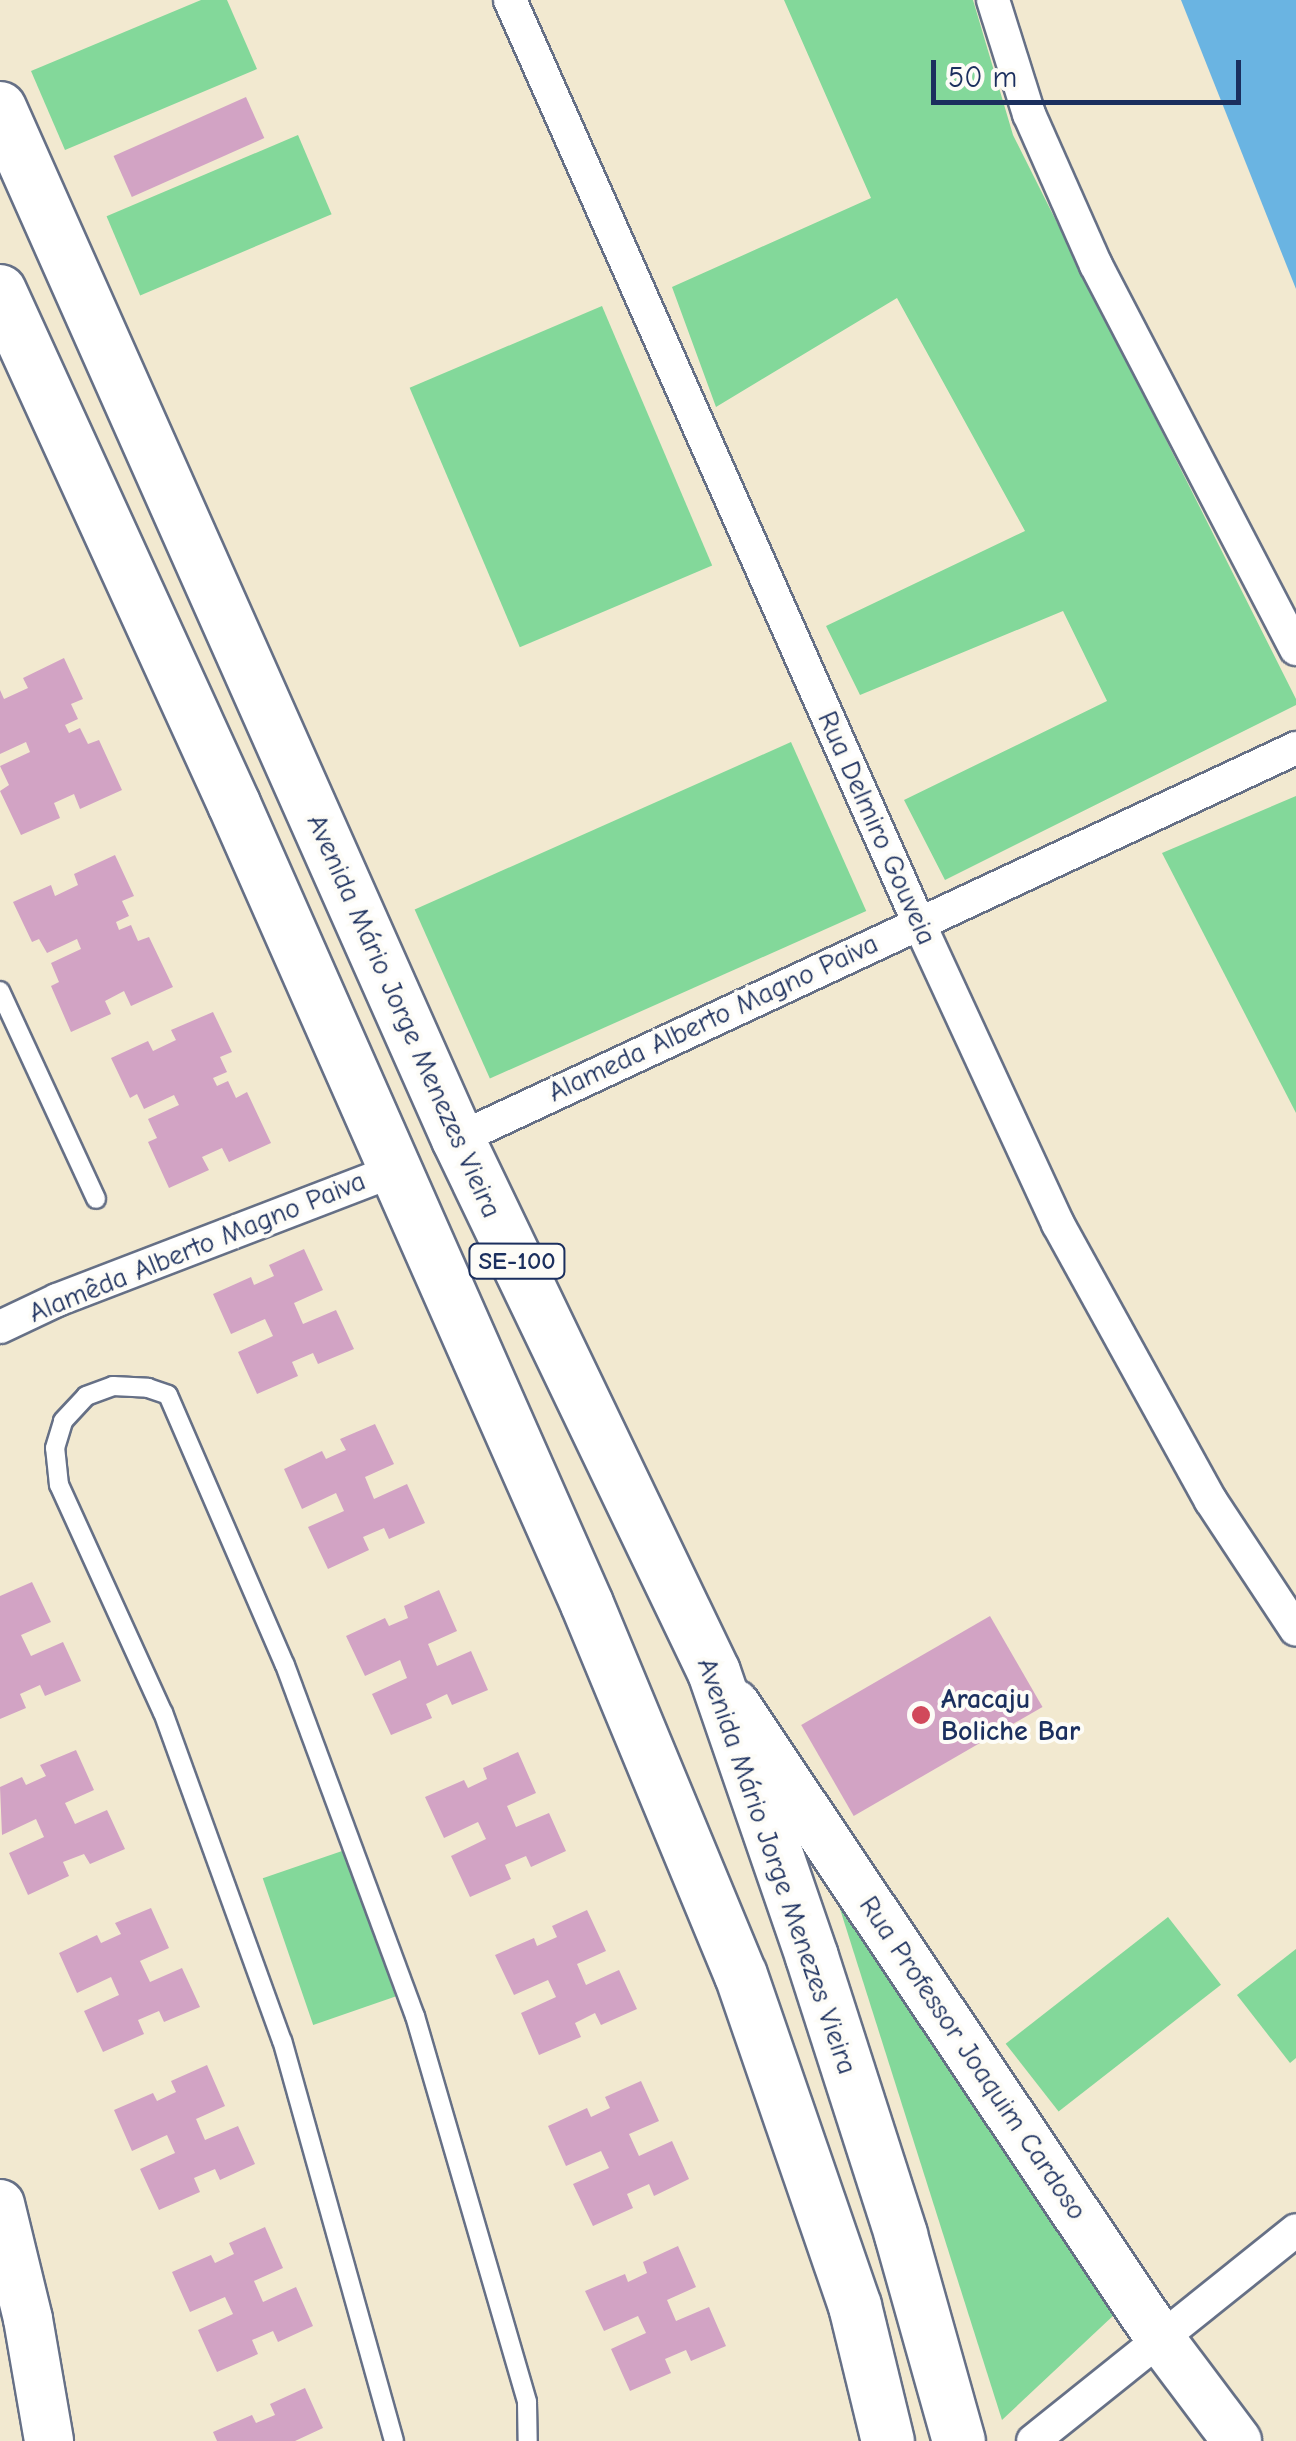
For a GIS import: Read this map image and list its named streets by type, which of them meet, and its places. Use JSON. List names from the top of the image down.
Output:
{
  "streets": {
    "main road": ["Avenida Mário Jorge Menezes Vieira", "SE-100"],
    "street": [
      "Rua Delmiro Gouveia",
      "Alameda Alberto Magno Paiva",
      "Alamêda Alberto Magno Paiva",
      "Rua Professor Joaquim Cardoso"
    ]
  },
  "crossings": [
    ["Rua Delmiro Gouveia", "Alameda Alberto Magno Paiva"],
    ["Avenida Mário Jorge Menezes Vieira", "Alameda Alberto Magno Paiva"],
    ["Avenida Mário Jorge Menezes Vieira", "Rua Professor Joaquim Cardoso"],
    ["Alamêda Alberto Magno Paiva", "SE-100"]
  ],
  "places": ["Aracaju Boliche Bar"],
  "scale_bar": "50 m"
}
